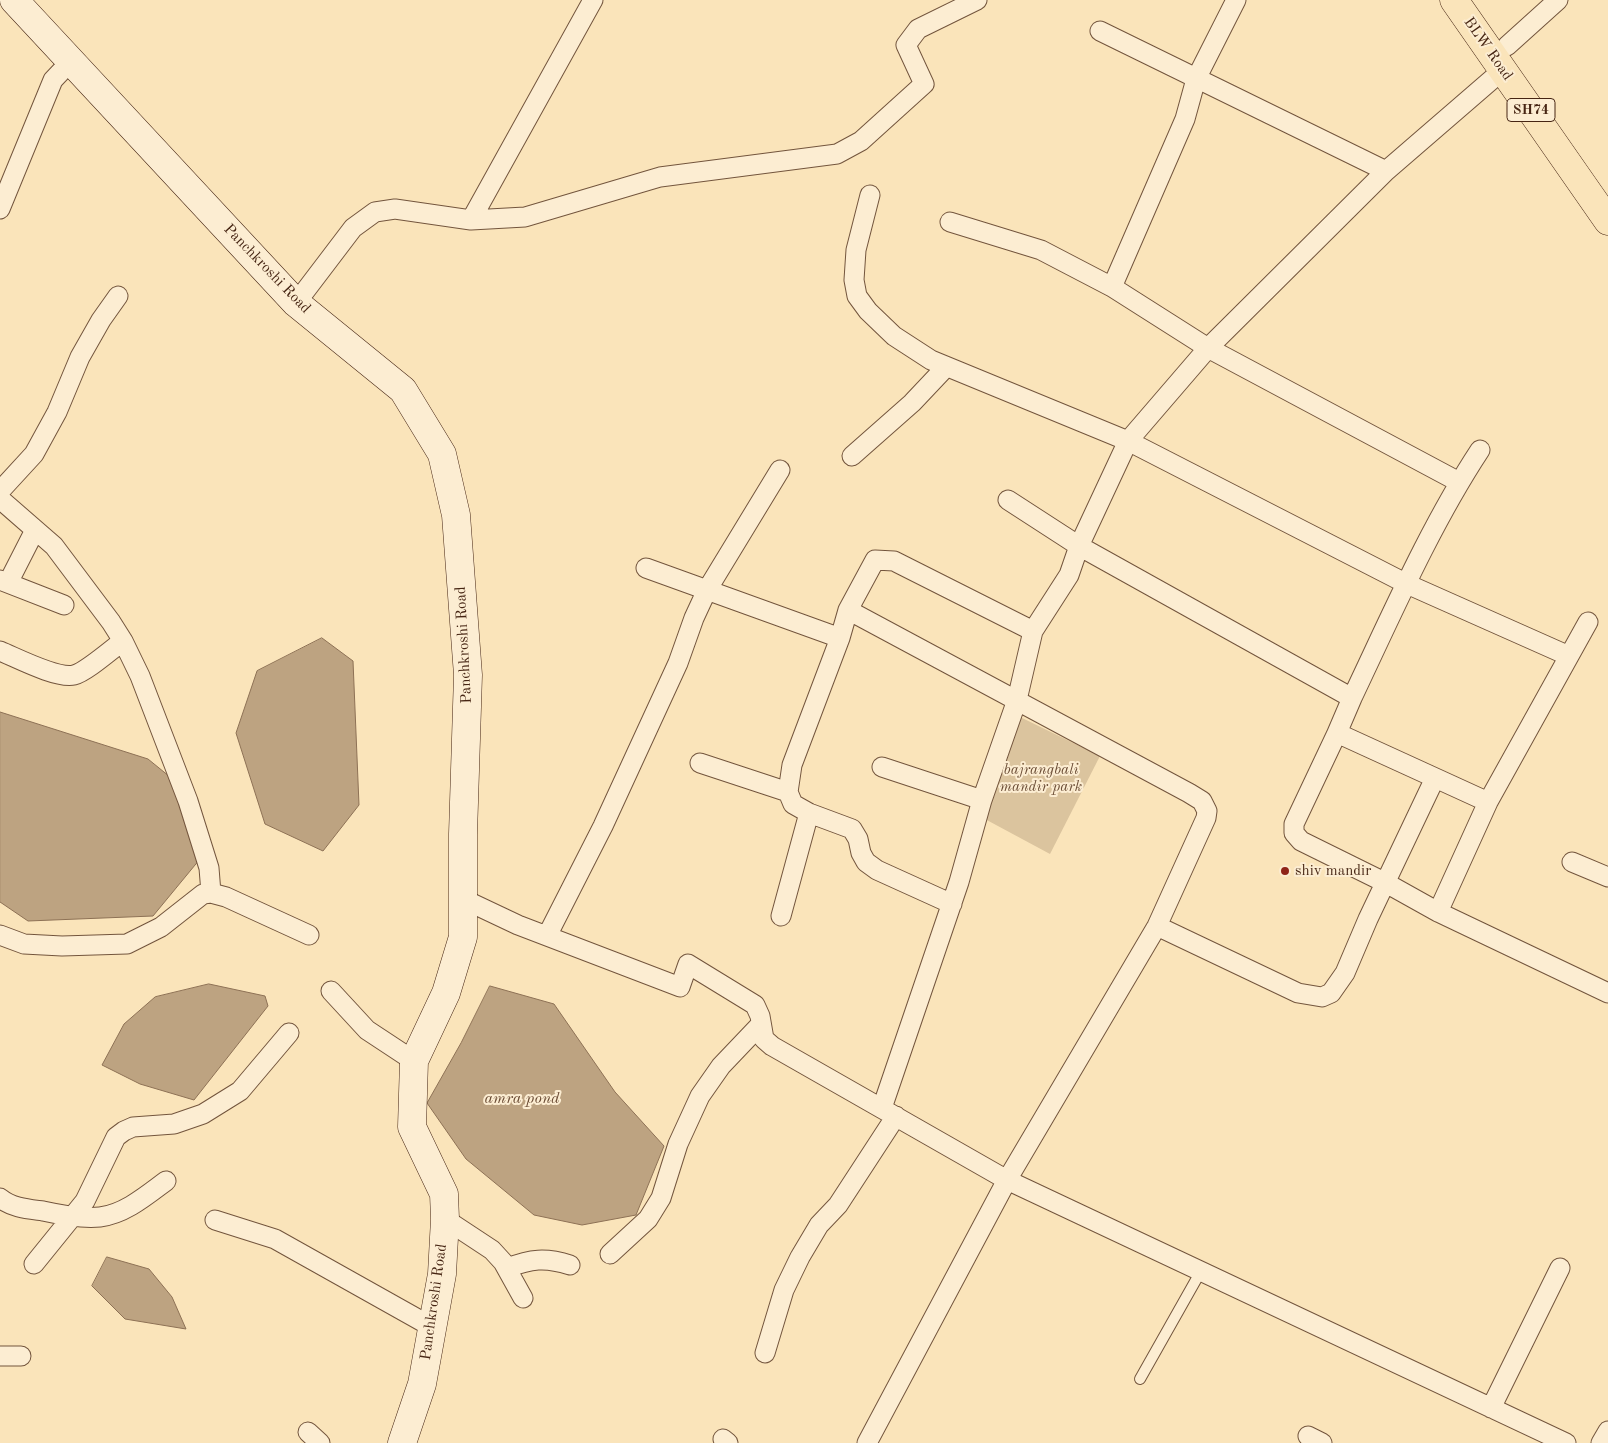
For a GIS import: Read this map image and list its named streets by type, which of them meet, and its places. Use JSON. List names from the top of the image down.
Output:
{
  "streets": {
    "main road": ["BLW Road", "SH74"],
    "street": ["Panchkroshi Road"]
  },
  "crossings": [
    ["BLW Road", "SH74"]
  ],
  "water": ["amra pond"],
  "parks": ["bajrangbali mandir park"],
  "places": ["shiv mandir"]
}
